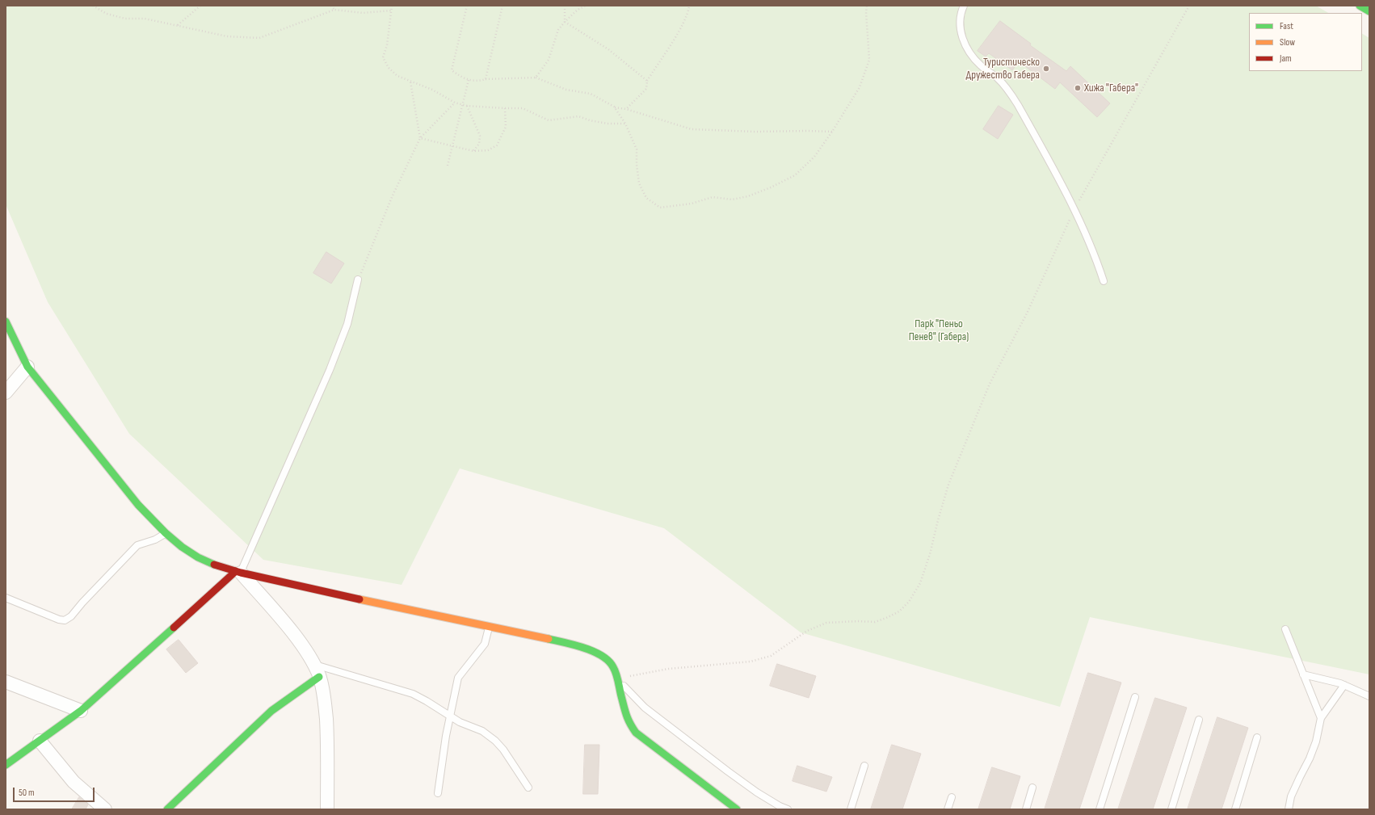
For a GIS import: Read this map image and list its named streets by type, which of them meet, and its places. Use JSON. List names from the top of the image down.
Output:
{
  "parks": ["Парк \"Пеньо Пенев\" (Габера)"],
  "places": ["Туристическо Дружество Габера", "Хижа \"Габера\""],
  "legend": ["Fast", "Slow", "Jam"],
  "scale_bar": "50 m"
}
